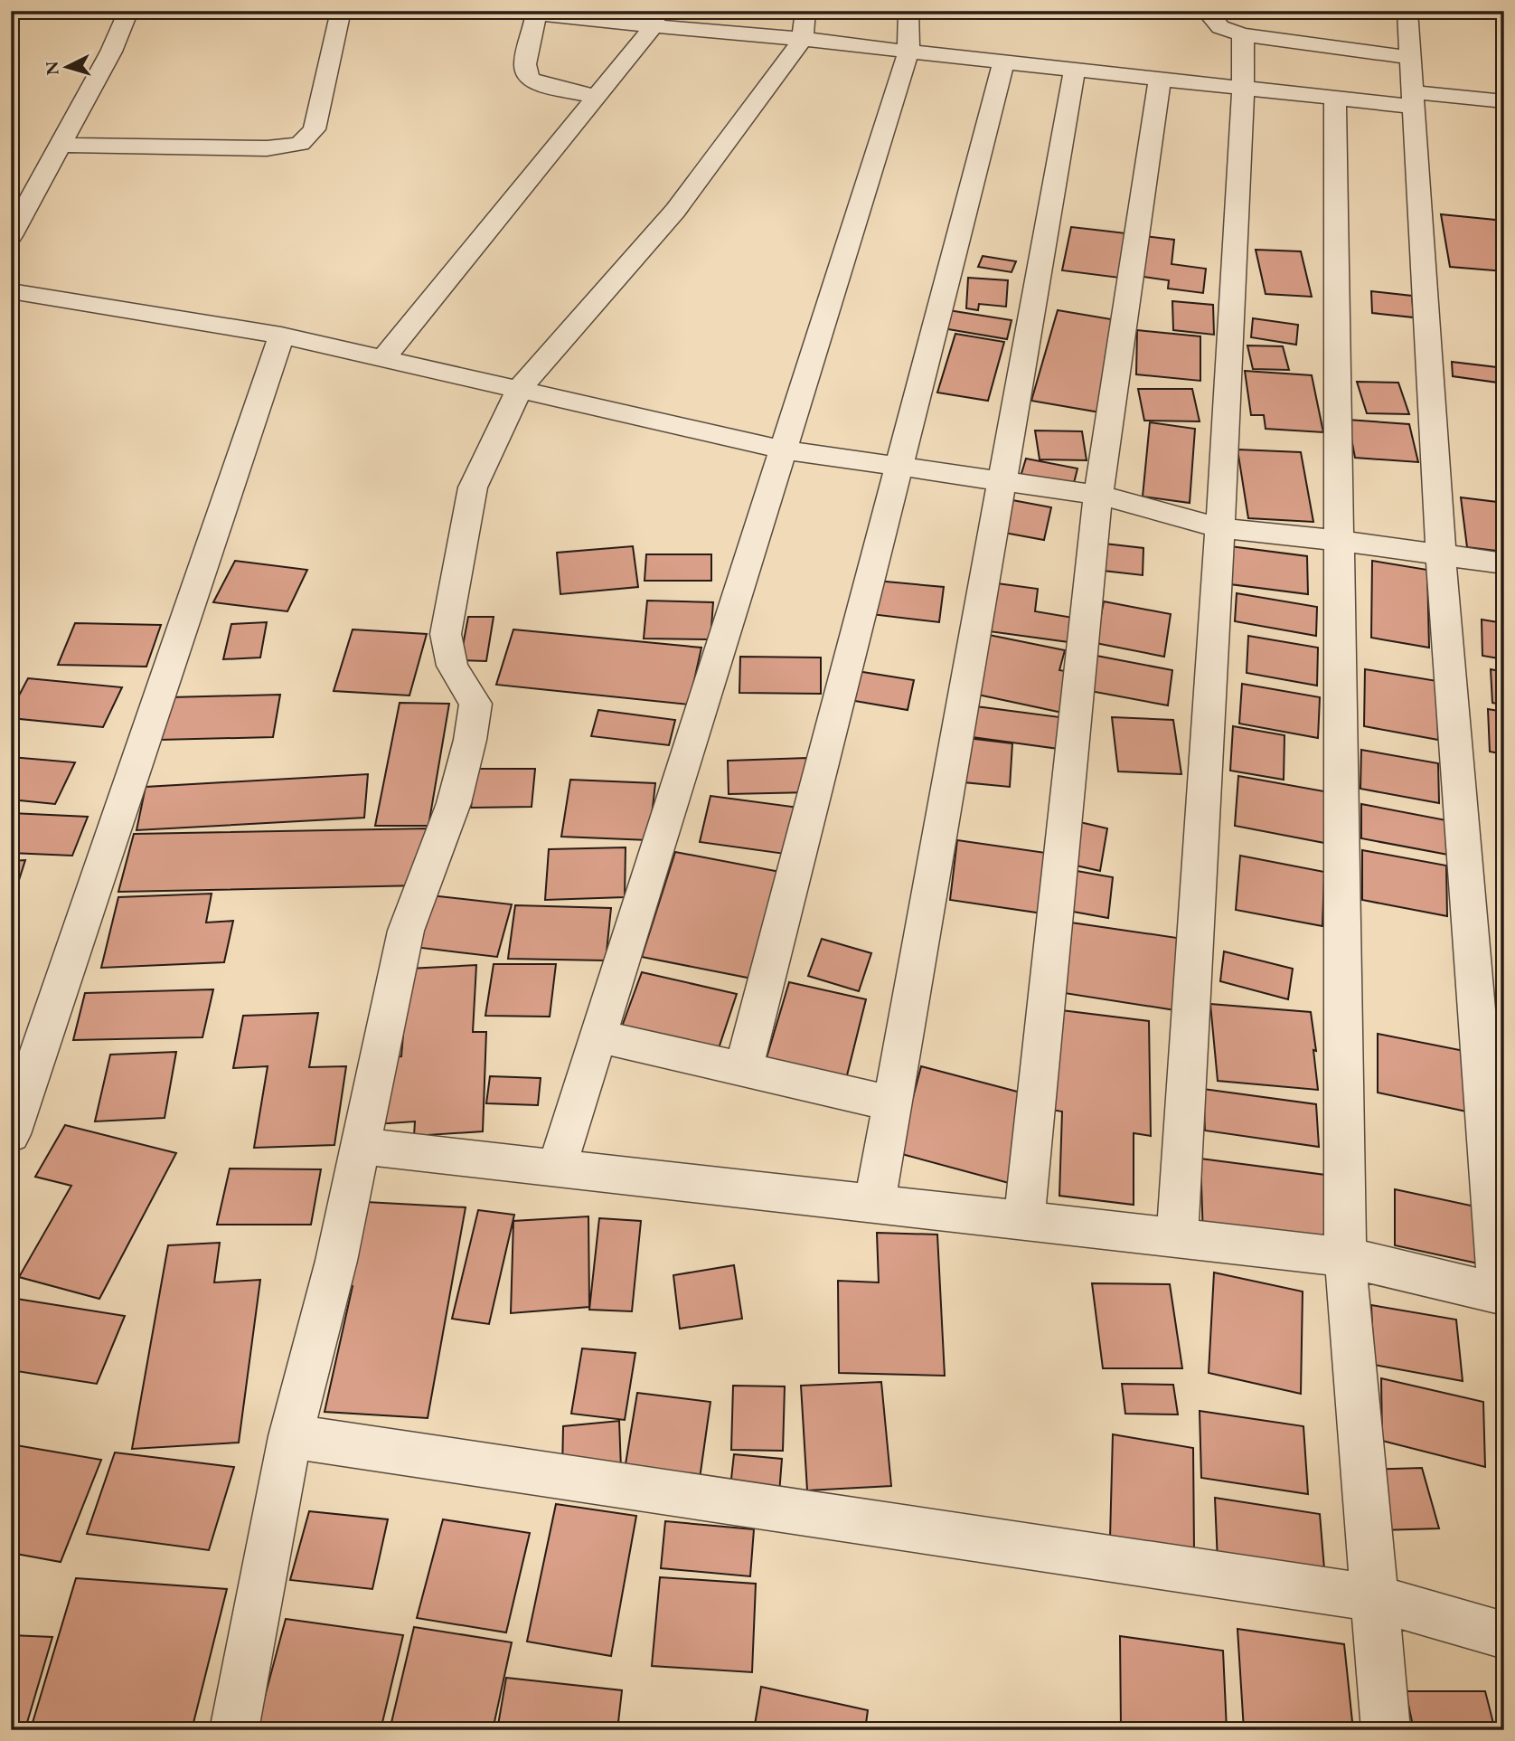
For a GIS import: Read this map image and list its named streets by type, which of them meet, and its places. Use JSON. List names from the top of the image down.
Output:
{
  "north": "left"
}
